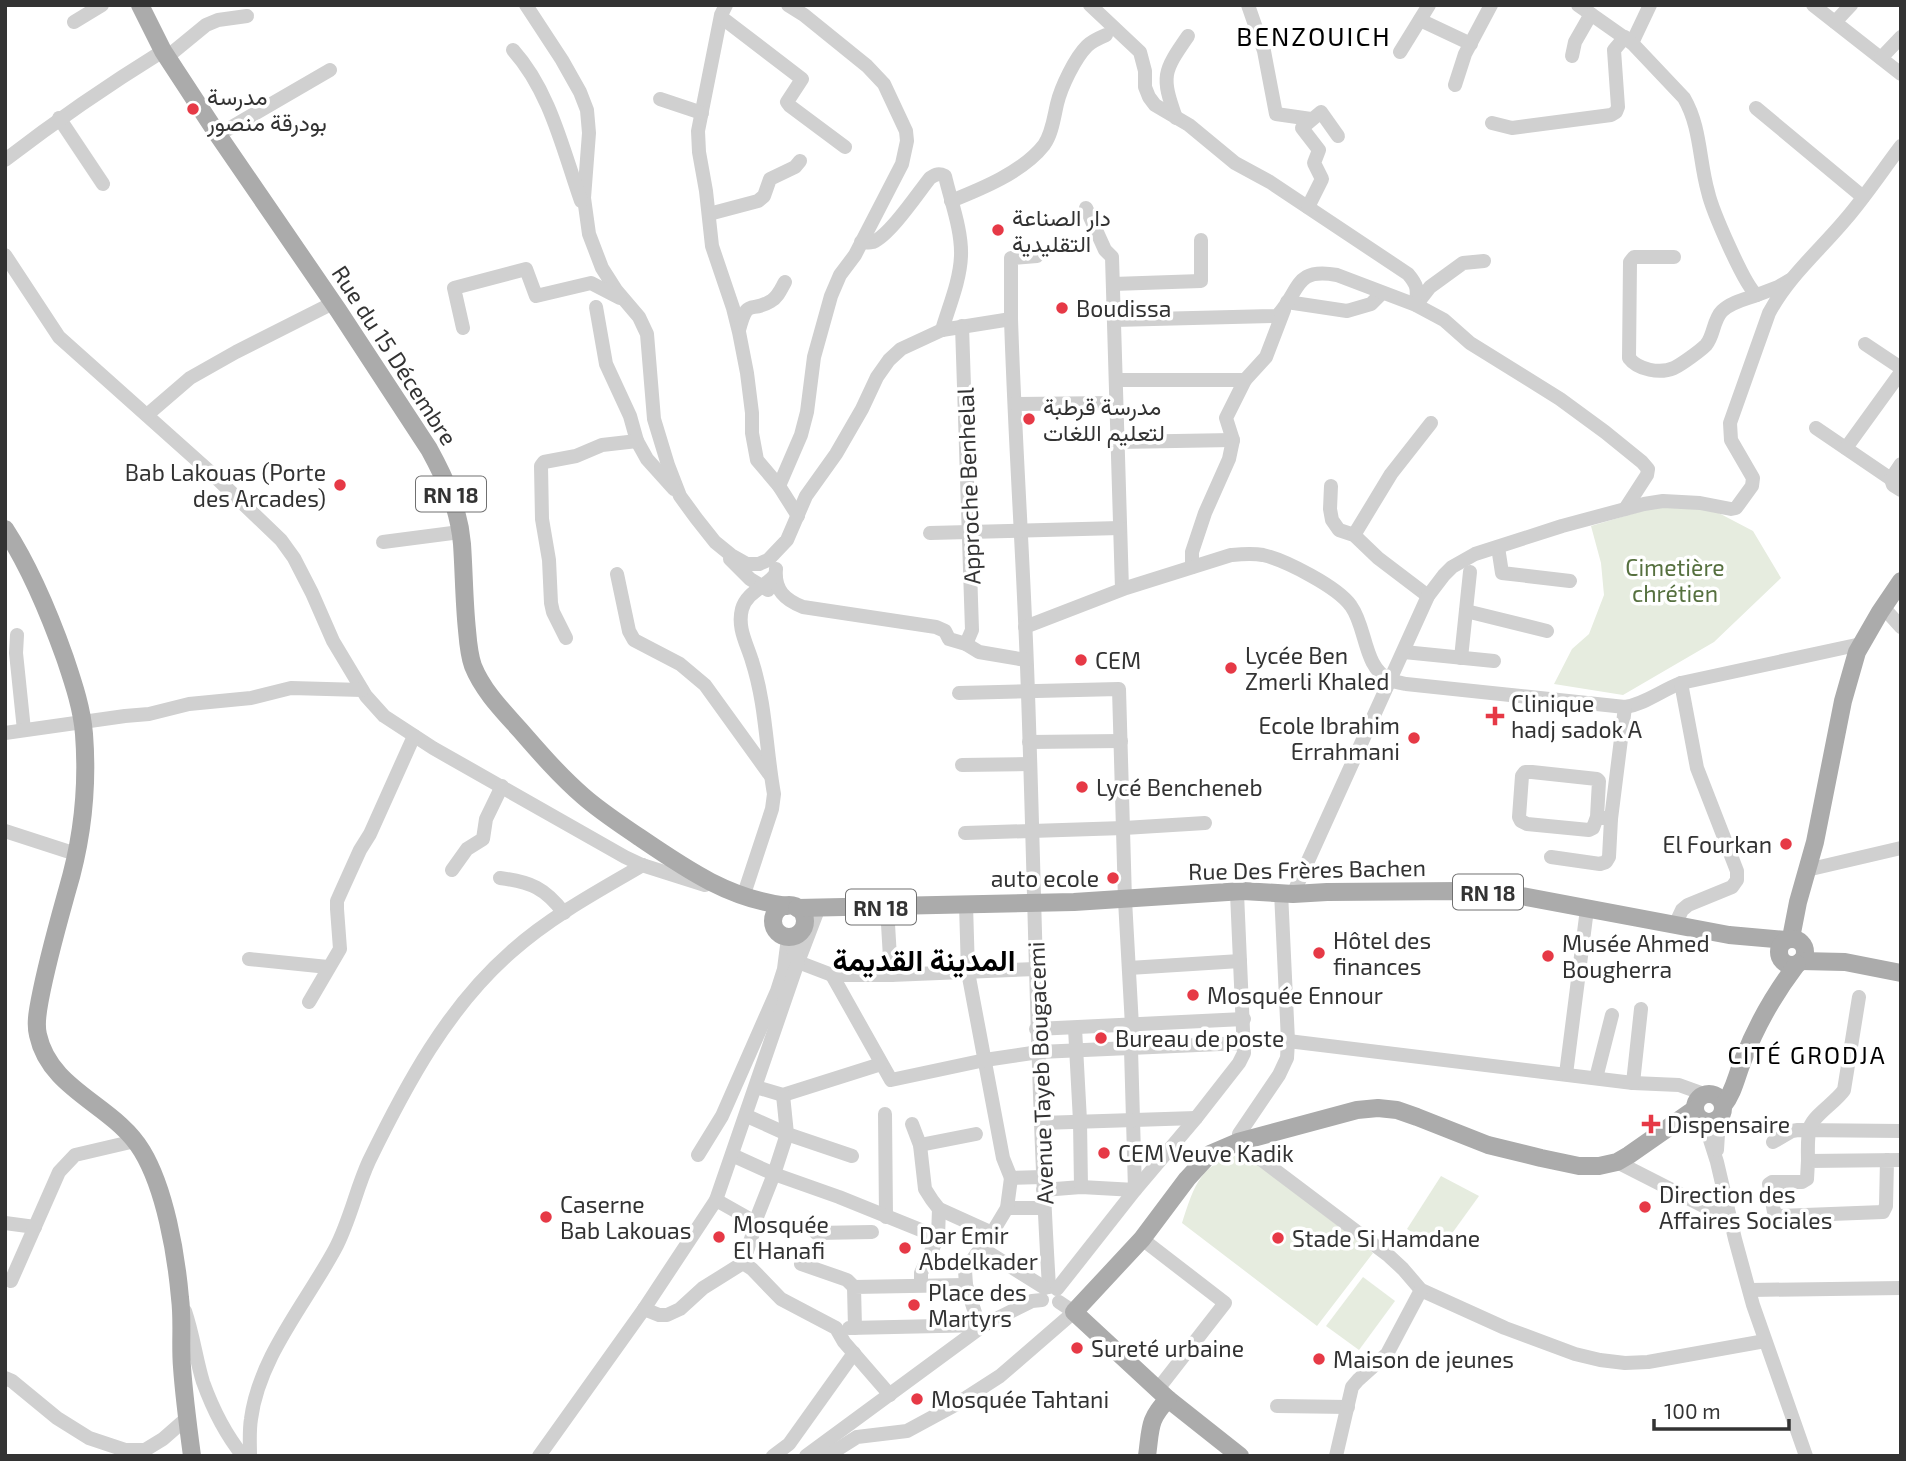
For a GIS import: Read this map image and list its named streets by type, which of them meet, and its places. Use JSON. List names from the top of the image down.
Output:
{
  "streets": {
    "main road": ["Rue du 15 Décembre", "RN 18", "Rue Des Frères Bachen"],
    "street": ["Approche Benhelal", "Avenue Tayeb Bougacemi"]
  },
  "crossings": [
    ["Rue du 15 Décembre", "RN 18"],
    ["RN 18", "Rue Des Frères Bachen"],
    ["Rue Des Frères Bachen", "Avenue Tayeb Bougacemi"]
  ],
  "districts": ["BENZOUICH", "المدينة القديمة", "CITÉ GRODJA"],
  "parks": ["Cimetière chrétien"],
  "places": {
    "other": [
      "مدرسة بودرقة منصور",
      "دار الصناعة التقليدية",
      "Boudissa",
      "مدرسة قرطبة لتعليم اللغات",
      "Bab Lakouas (Porte des Arcades)",
      "CEM",
      "Lycée Ben Zmerli Khaled",
      "Ecole Ibrahim Errahmani",
      "Lycé Bencheneb",
      "El Fourkan",
      "auto ecole",
      "Hôtel des finances",
      "Musée Ahmed Bougherra",
      "Mosquée Ennour",
      "Bureau de poste",
      "CEM Veuve Kadik",
      "Direction des Affaires Sociales",
      "Caserne Bab Lakouas",
      "Mosquée El Hanafi",
      "Stade Si Hamdane",
      "Dar Emir Abdelkader",
      "Place des Martyrs",
      "Sureté urbaine",
      "Maison de jeunes",
      "Mosquée Tahtani"
    ],
    "health": ["Clinique hadj sadok A", "Dispensaire"]
  },
  "scale_bar": "100 m"
}
